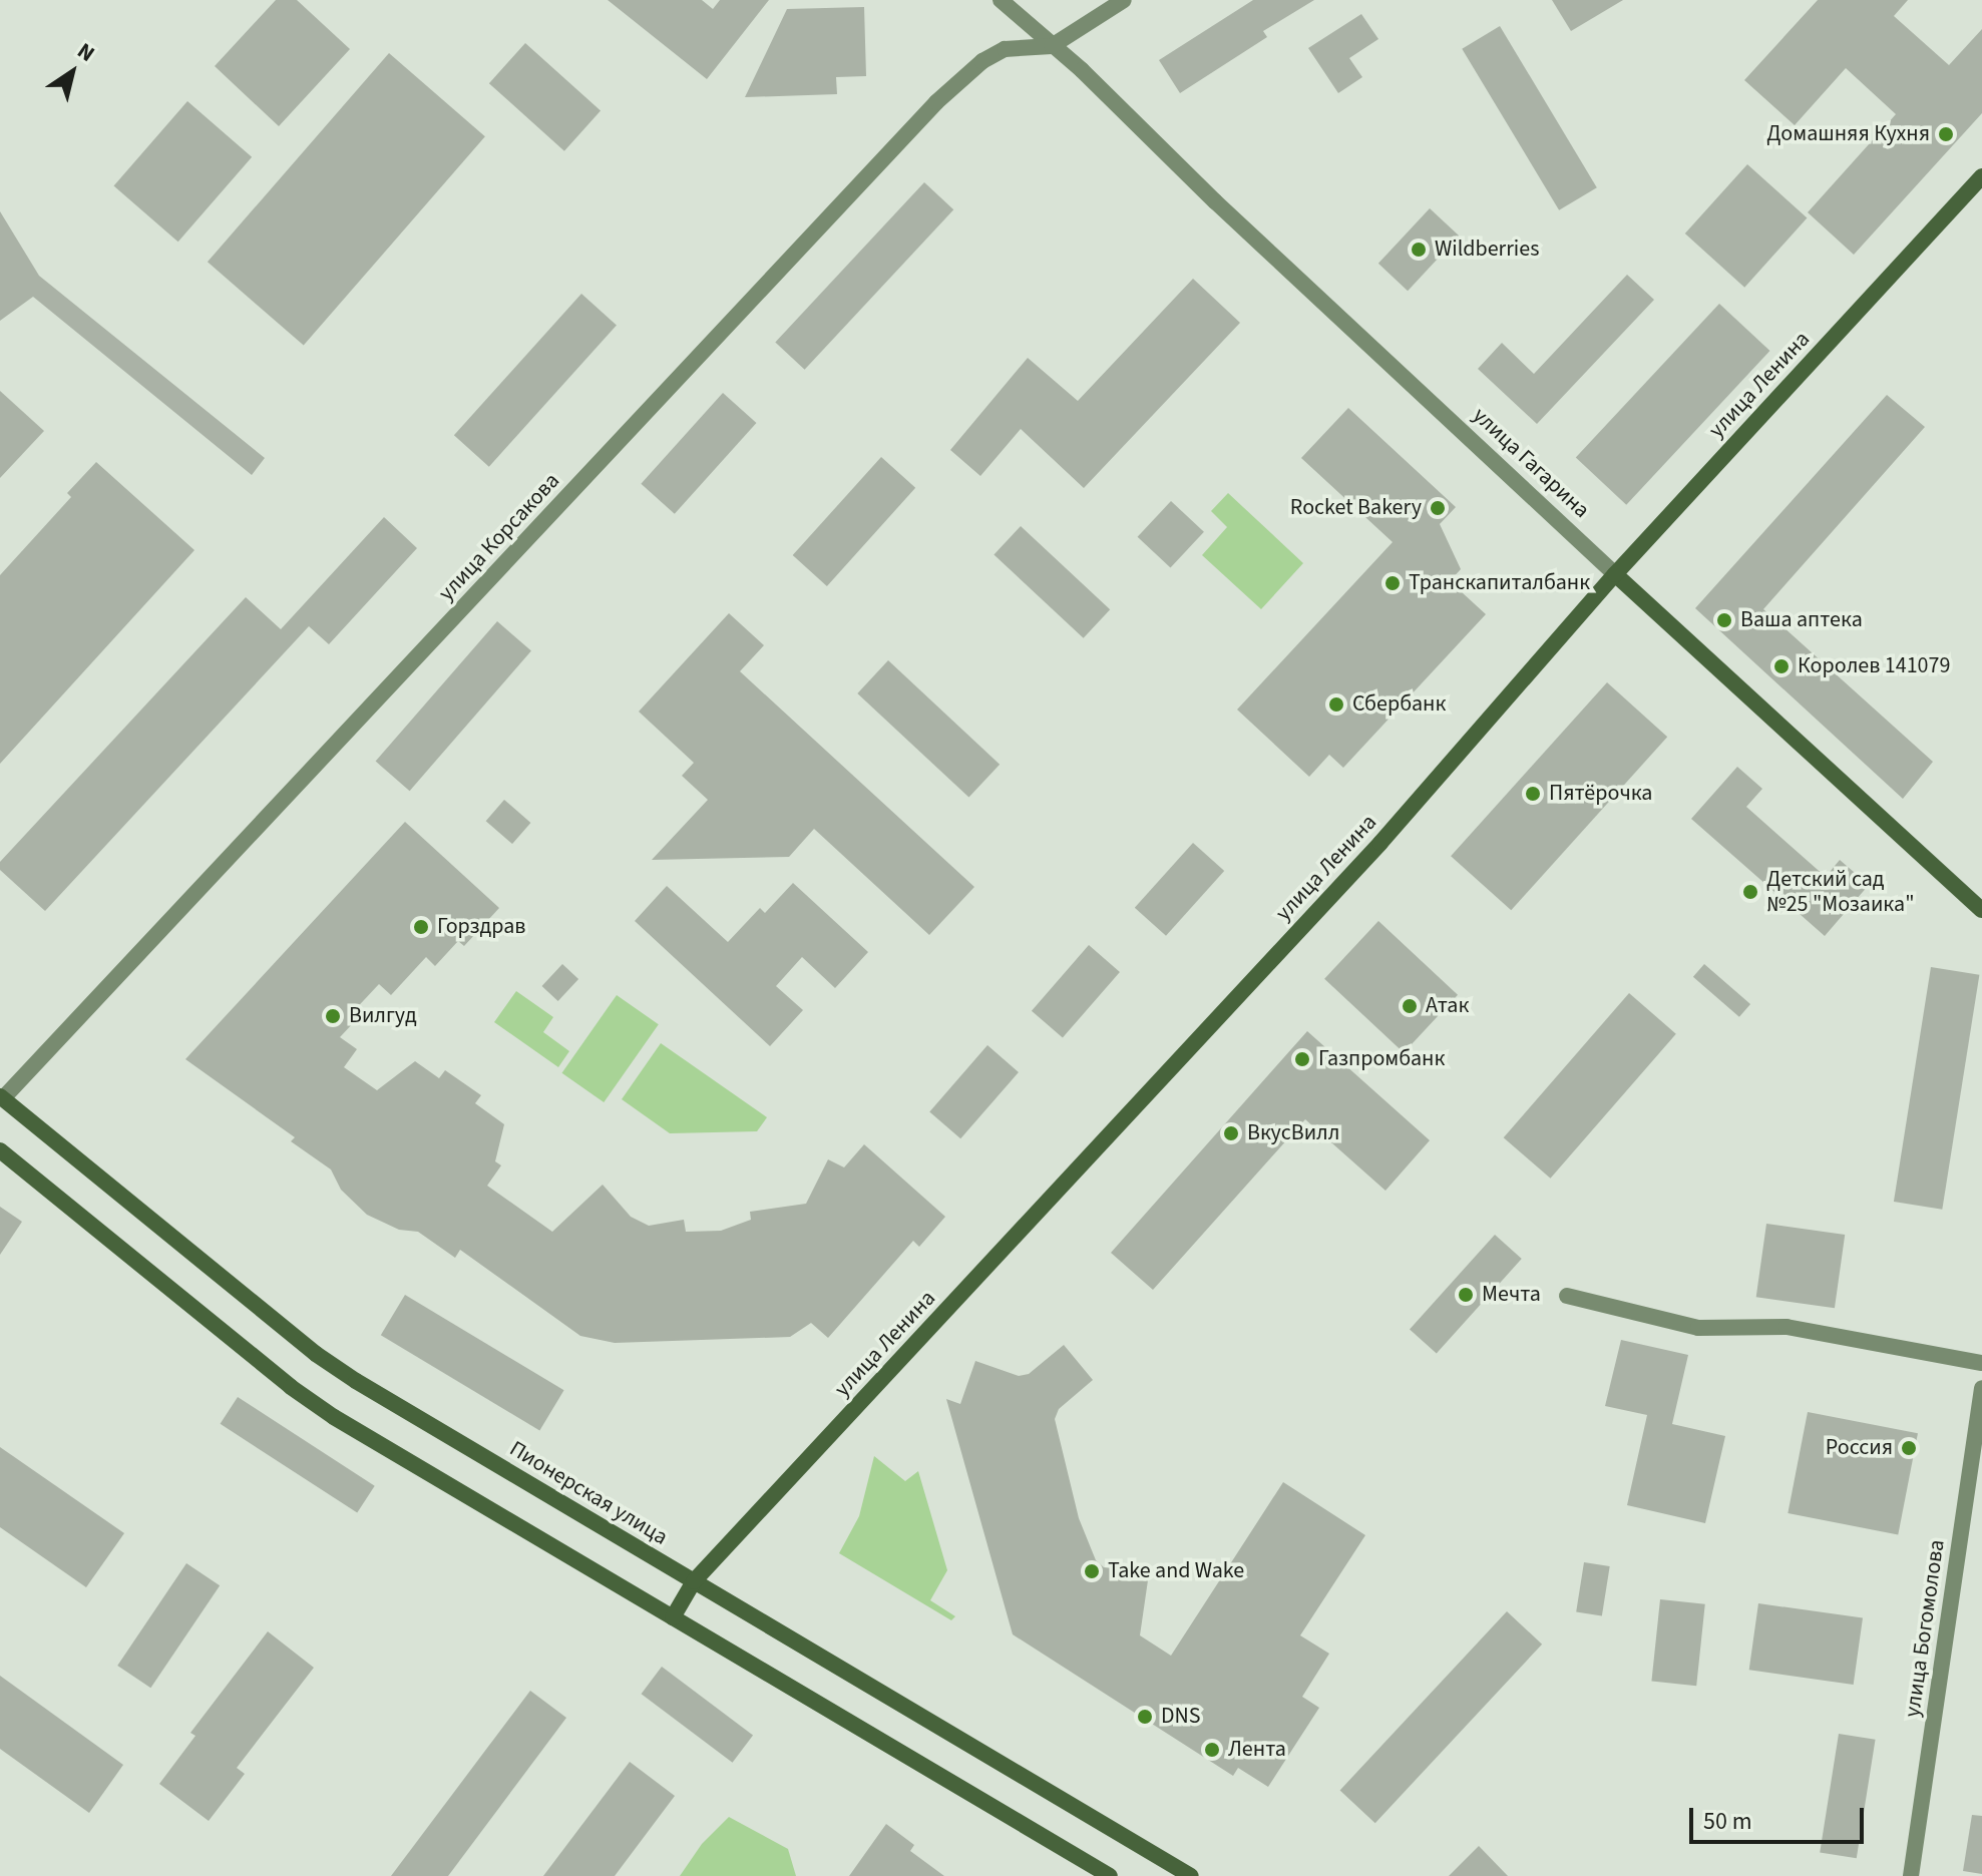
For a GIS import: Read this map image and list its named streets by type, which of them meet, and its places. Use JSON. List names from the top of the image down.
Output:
{
  "streets": {
    "main road": ["улица Ленина", "улица Гагарина", "Пионерская улица"],
    "street": ["улица Корсакова", "улица Богомолова"]
  },
  "crossings": [
    ["улица Ленина", "улица Гагарина"],
    ["улица Ленина", "Пионерская улица"],
    ["улица Гагарина", "улица Корсакова"],
    ["улица Корсакова", "Пионерская улица"]
  ],
  "places": [
    "Домашняя Кухня",
    "Wildberries",
    "Rocket Bakery",
    "Транскапиталбанк",
    "Ваша аптека",
    "Королев 141079",
    "Сбербанк",
    "Пятёрочка",
    "Детский сад №25 \"Мозаика\"",
    "Горздрав",
    "Атак",
    "Вилгуд",
    "Газпромбанк",
    "ВкусВилл",
    "Мечта",
    "Россия",
    "Take and Wake",
    "DNS",
    "Лента"
  ],
  "scale_bar": "50 m",
  "north": "top right"
}
